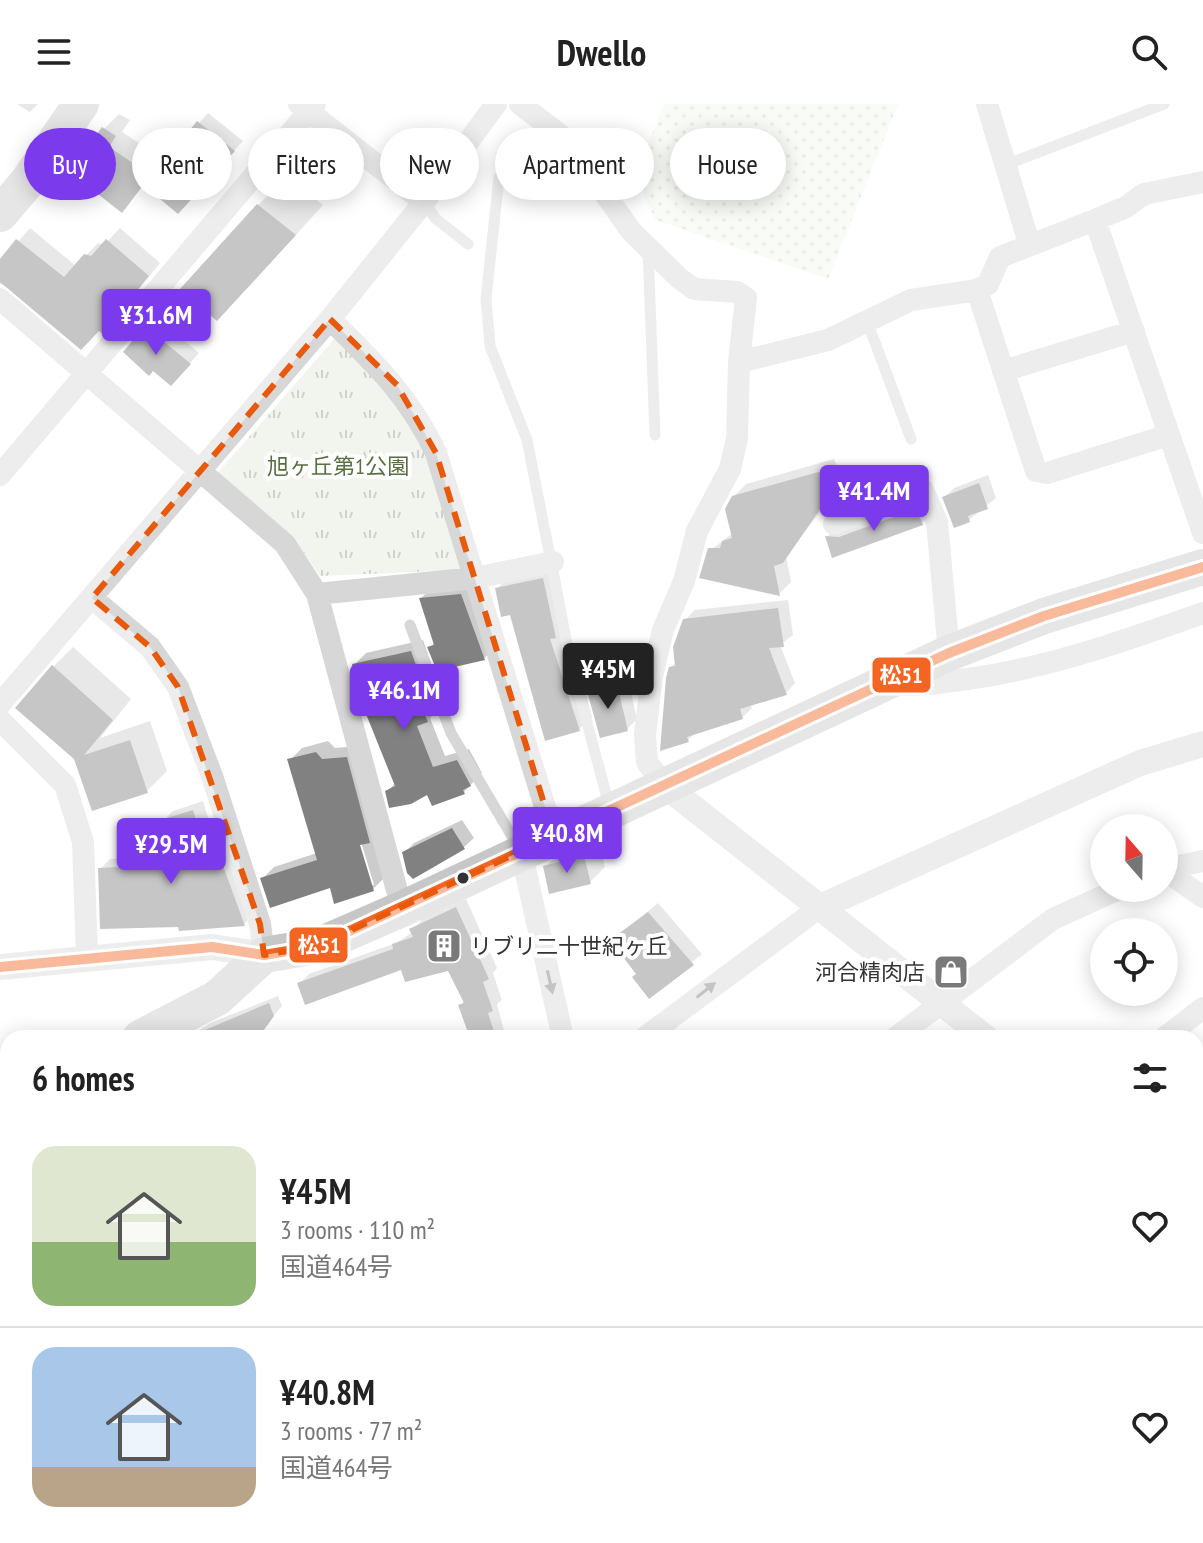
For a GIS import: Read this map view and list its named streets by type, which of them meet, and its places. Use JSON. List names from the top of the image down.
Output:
{
  "parks": ["旭ヶ丘第1公園"],
  "places": {
    "building": ["リブリ二十世紀ヶ丘"],
    "shop": ["河合精肉店"]
  },
  "lines": ["transit line 松51"],
  "north": "top",
  "page": {
    "header": "Dwello",
    "chip": [
      "Buy",
      "Rent",
      "Filters",
      "New",
      "Apartment",
      "House"
    ],
    "price": [
      "¥31.6M",
      "¥41.4M",
      "¥45M",
      "¥46.1M",
      "¥40.8M",
      "¥29.5M"
    ],
    "heading": "6 homes",
    "list": [
      {
        "name": "¥45M",
        "note": "3 rooms · 110 m² · 国道464号"
      },
      {
        "name": "¥40.8M",
        "note": "3 rooms · 77 m² · 国道464号"
      }
    ]
  }
}
